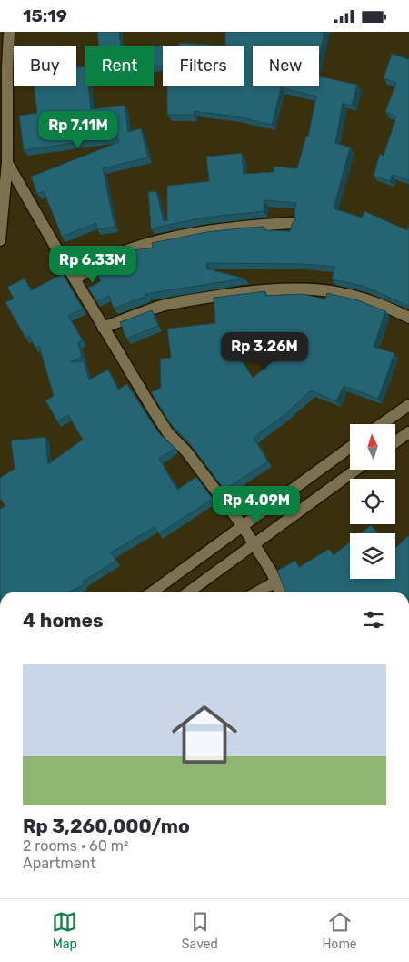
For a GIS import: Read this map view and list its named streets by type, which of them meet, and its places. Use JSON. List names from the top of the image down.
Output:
{
  "north": "top",
  "page": {
    "status": "15:19",
    "chip": [
      "Buy",
      "Rent",
      "Filters",
      "New"
    ],
    "price": [
      "Rp 7.11M",
      "Rp 6.33M",
      "Rp 3.26M",
      "Rp 4.09M"
    ],
    "heading": "4 homes",
    "list": [
      {
        "name": "Rp 3,260,000/mo",
        "note": "2 rooms · 60 m² · Apartment"
      }
    ],
    "tabs": ["Map", "Saved", "Home"]
  }
}
